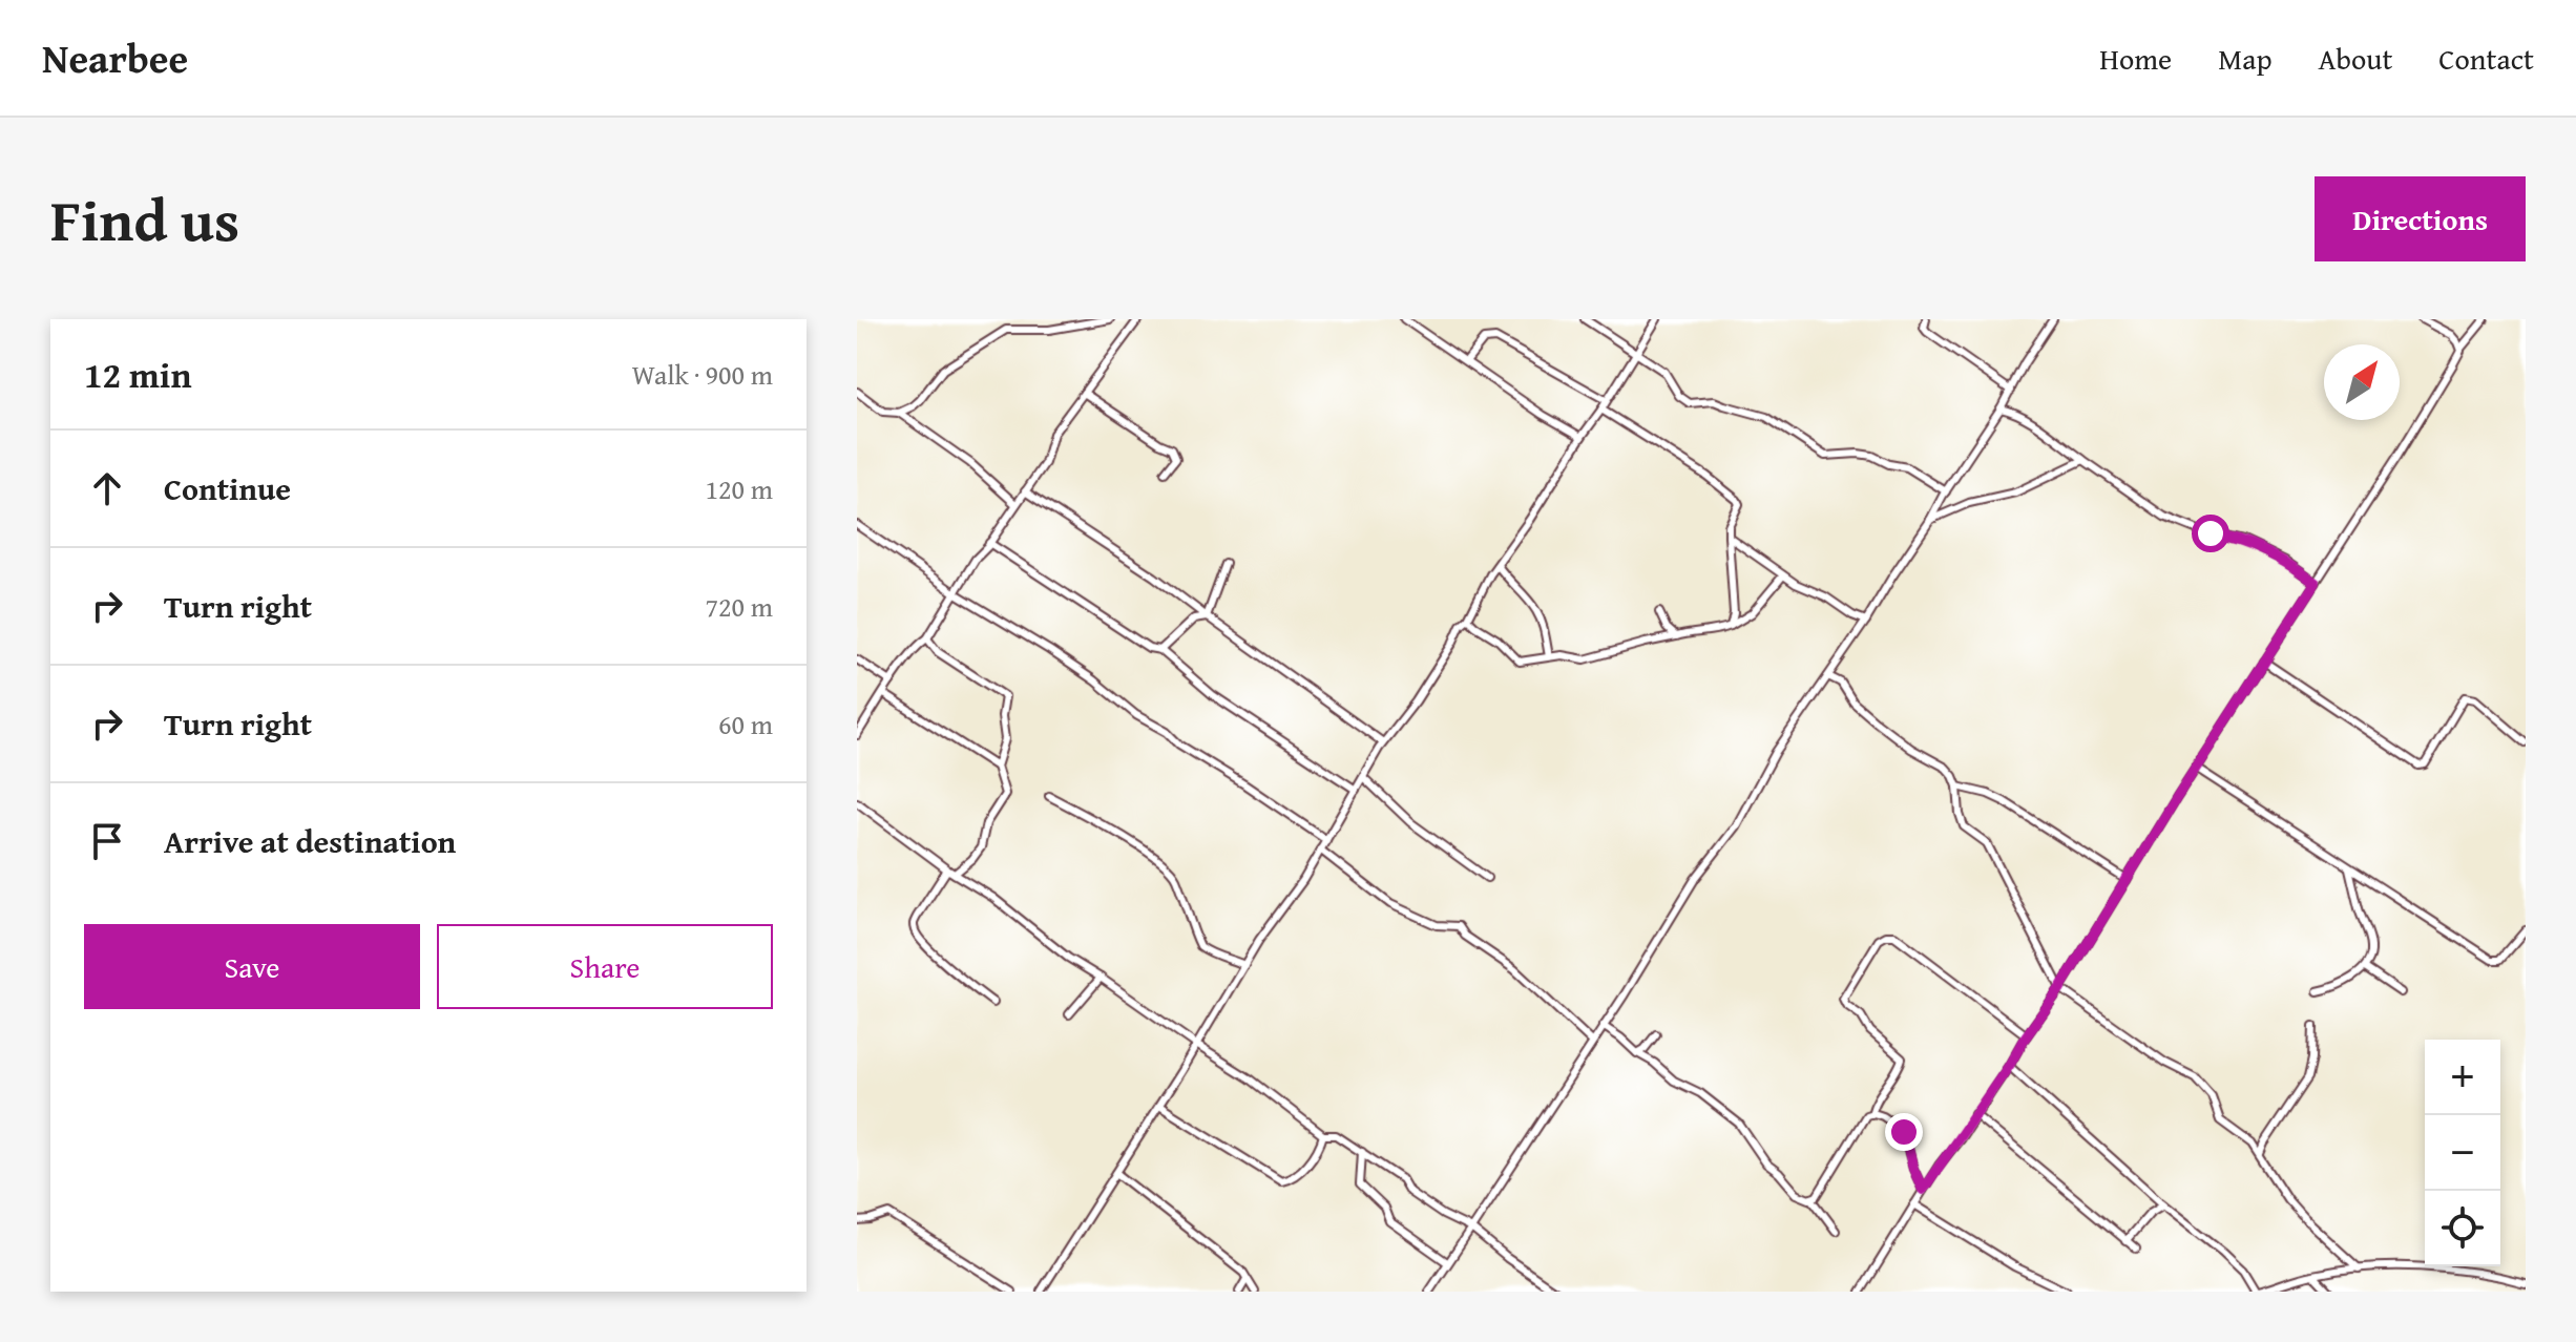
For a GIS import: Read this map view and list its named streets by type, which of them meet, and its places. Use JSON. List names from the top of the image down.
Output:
{
  "north": "top right",
  "page": {
    "header": "Nearbee",
    "nav": [
      "Home",
      "Map",
      "About",
      "Contact"
    ],
    "title": "Find us",
    "buttons": [
      "Directions",
      ["Save", "Share"]
    ],
    "heading": ["12 min", "Walk · 900 m"],
    "list": [
      ["Continue", "120 m"],
      ["Turn right", "720 m"],
      ["Turn right", "60 m"],
      "Arrive at destination"
    ],
    "map_buttons": ["+", "−"]
  }
}
